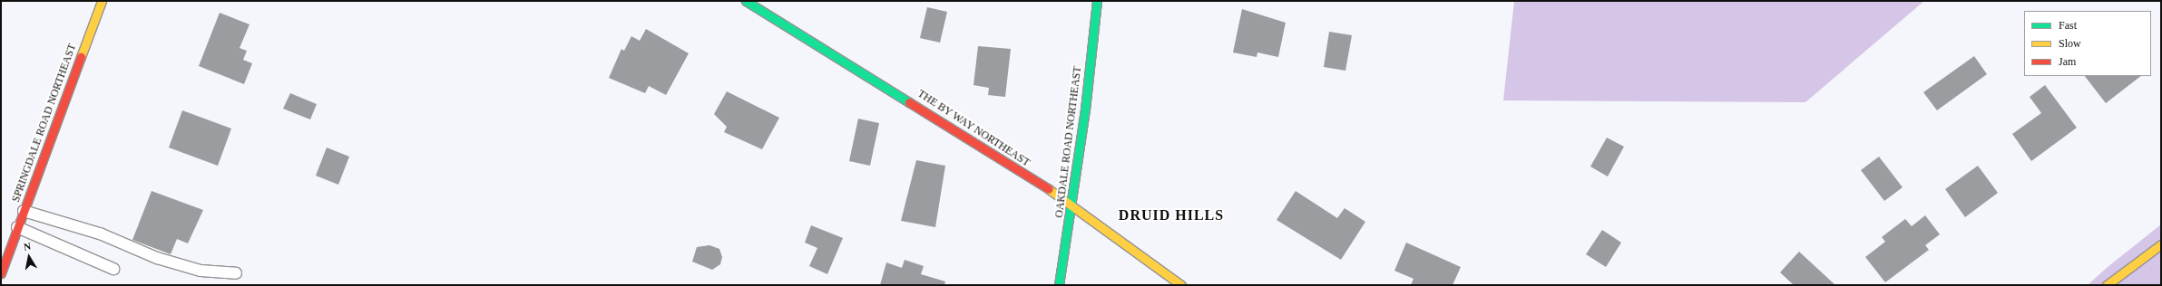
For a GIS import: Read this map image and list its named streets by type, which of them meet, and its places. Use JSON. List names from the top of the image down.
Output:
{
  "streets": {
    "street": ["SPRINGDALE ROAD NORTHEAST", "THE BY WAY NORTHEAST", "OAKDALE ROAD NORTHEAST"]
  },
  "crossings": [
    ["THE BY WAY NORTHEAST", "OAKDALE ROAD NORTHEAST"]
  ],
  "districts": ["DRUID HILLS"],
  "legend": ["Fast", "Slow", "Jam"],
  "north": "top"
}
